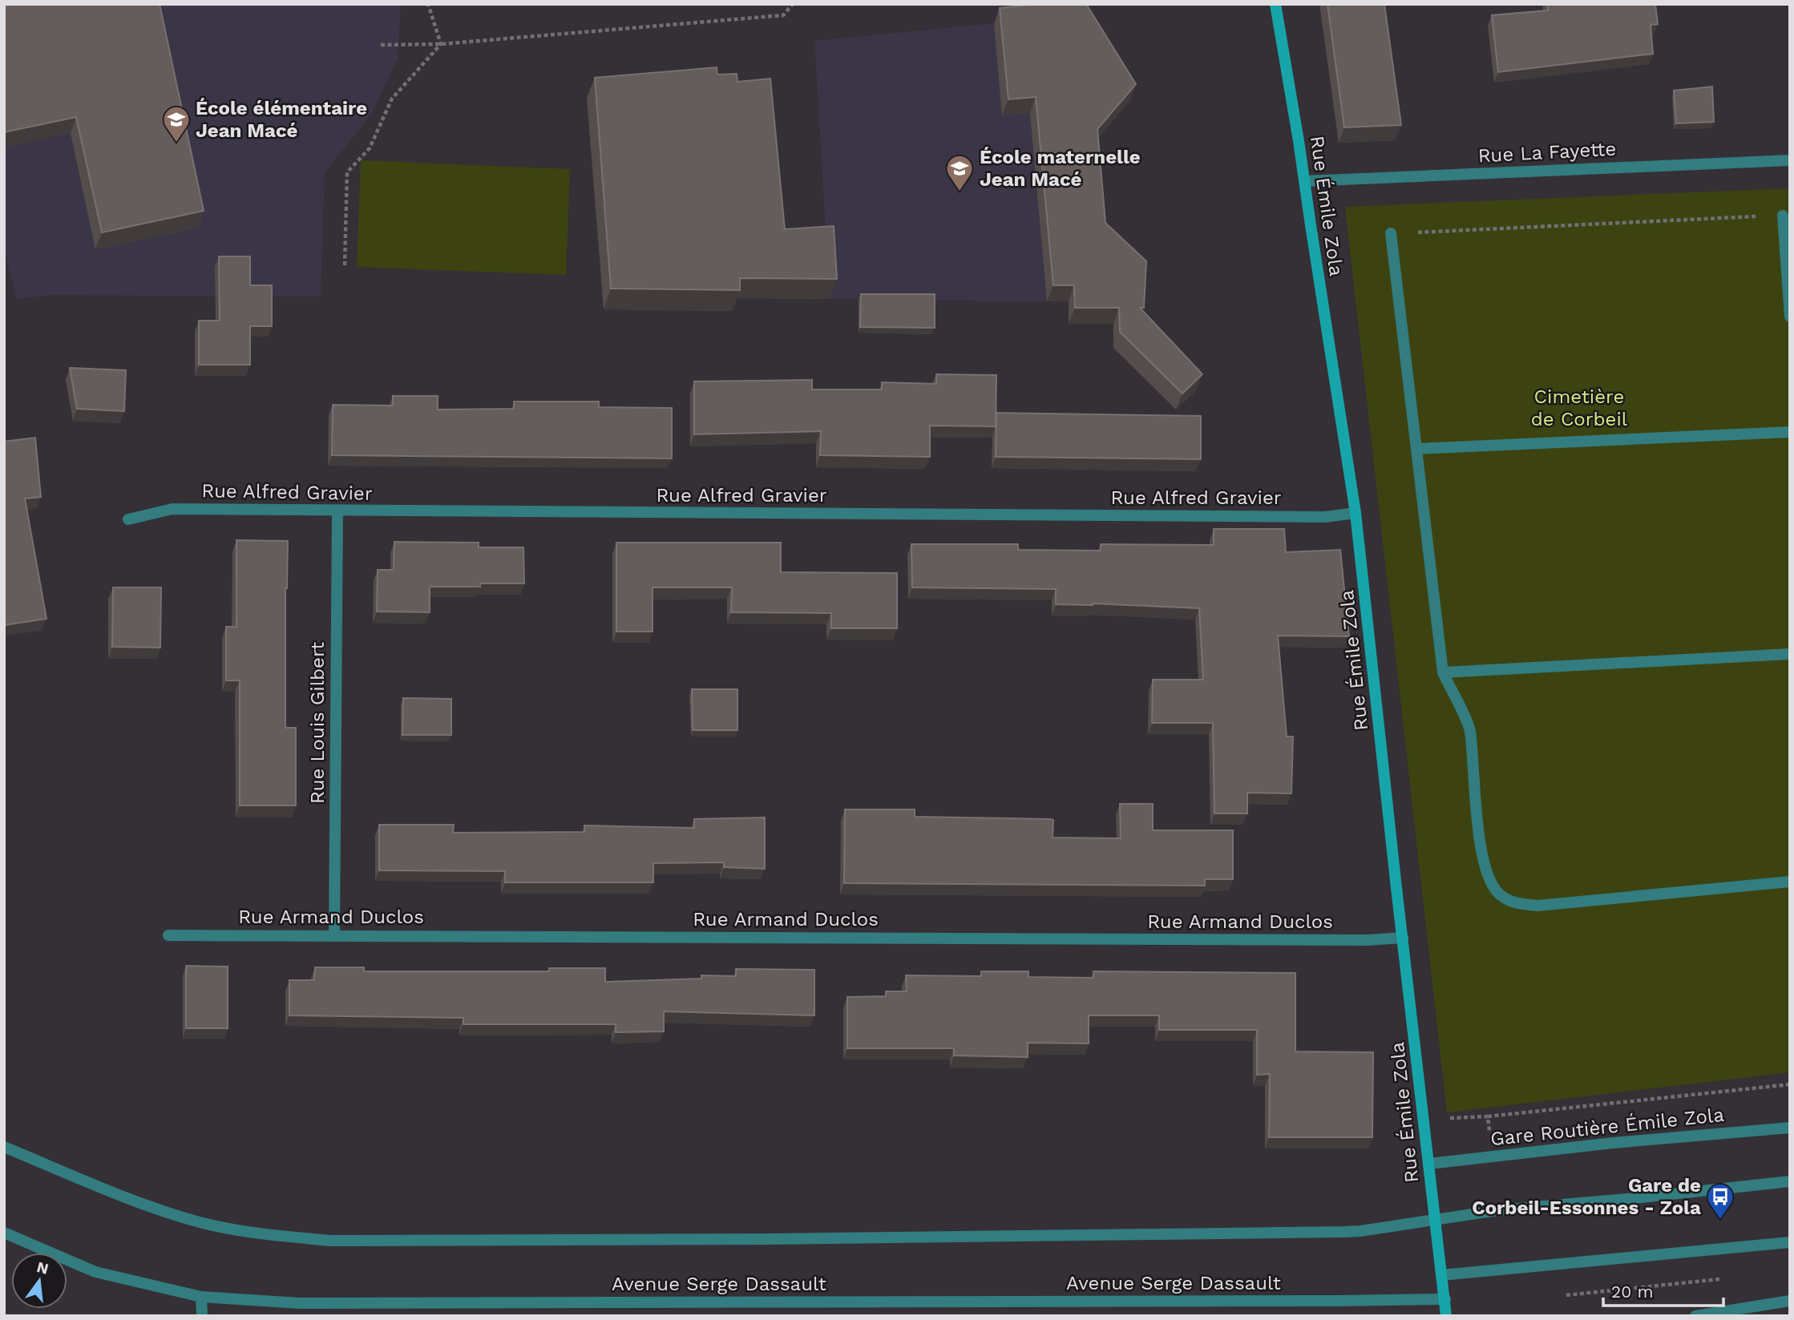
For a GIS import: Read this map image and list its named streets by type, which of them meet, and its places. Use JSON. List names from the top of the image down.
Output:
{
  "streets": {
    "street": [
      "Rue La Fayette",
      "Rue Émile Zola",
      "Rue Alfred Gravier",
      "Rue Louis Gilbert",
      "Rue Armand Duclos",
      "Gare Routière Émile Zola",
      "Avenue Serge Dassault"
    ]
  },
  "crossings": [
    ["Rue La Fayette", "Rue Émile Zola"],
    ["Rue Émile Zola", "Rue Alfred Gravier"],
    ["Rue Émile Zola", "Rue Armand Duclos"],
    ["Rue Émile Zola", "Gare Routière Émile Zola"],
    ["Rue Émile Zola", "Avenue Serge Dassault"],
    ["Rue Alfred Gravier", "Rue Louis Gilbert"],
    ["Rue Louis Gilbert", "Rue Armand Duclos"]
  ],
  "parks": ["Cimetière de Corbeil"],
  "places": {
    "school or university": ["École élémentaire Jean Macé", "École maternelle Jean Macé"],
    "bus stop": ["Gare de Corbeil-Essonnes - Zola"]
  },
  "scale_bar": "20 m",
  "north": "top"
}
